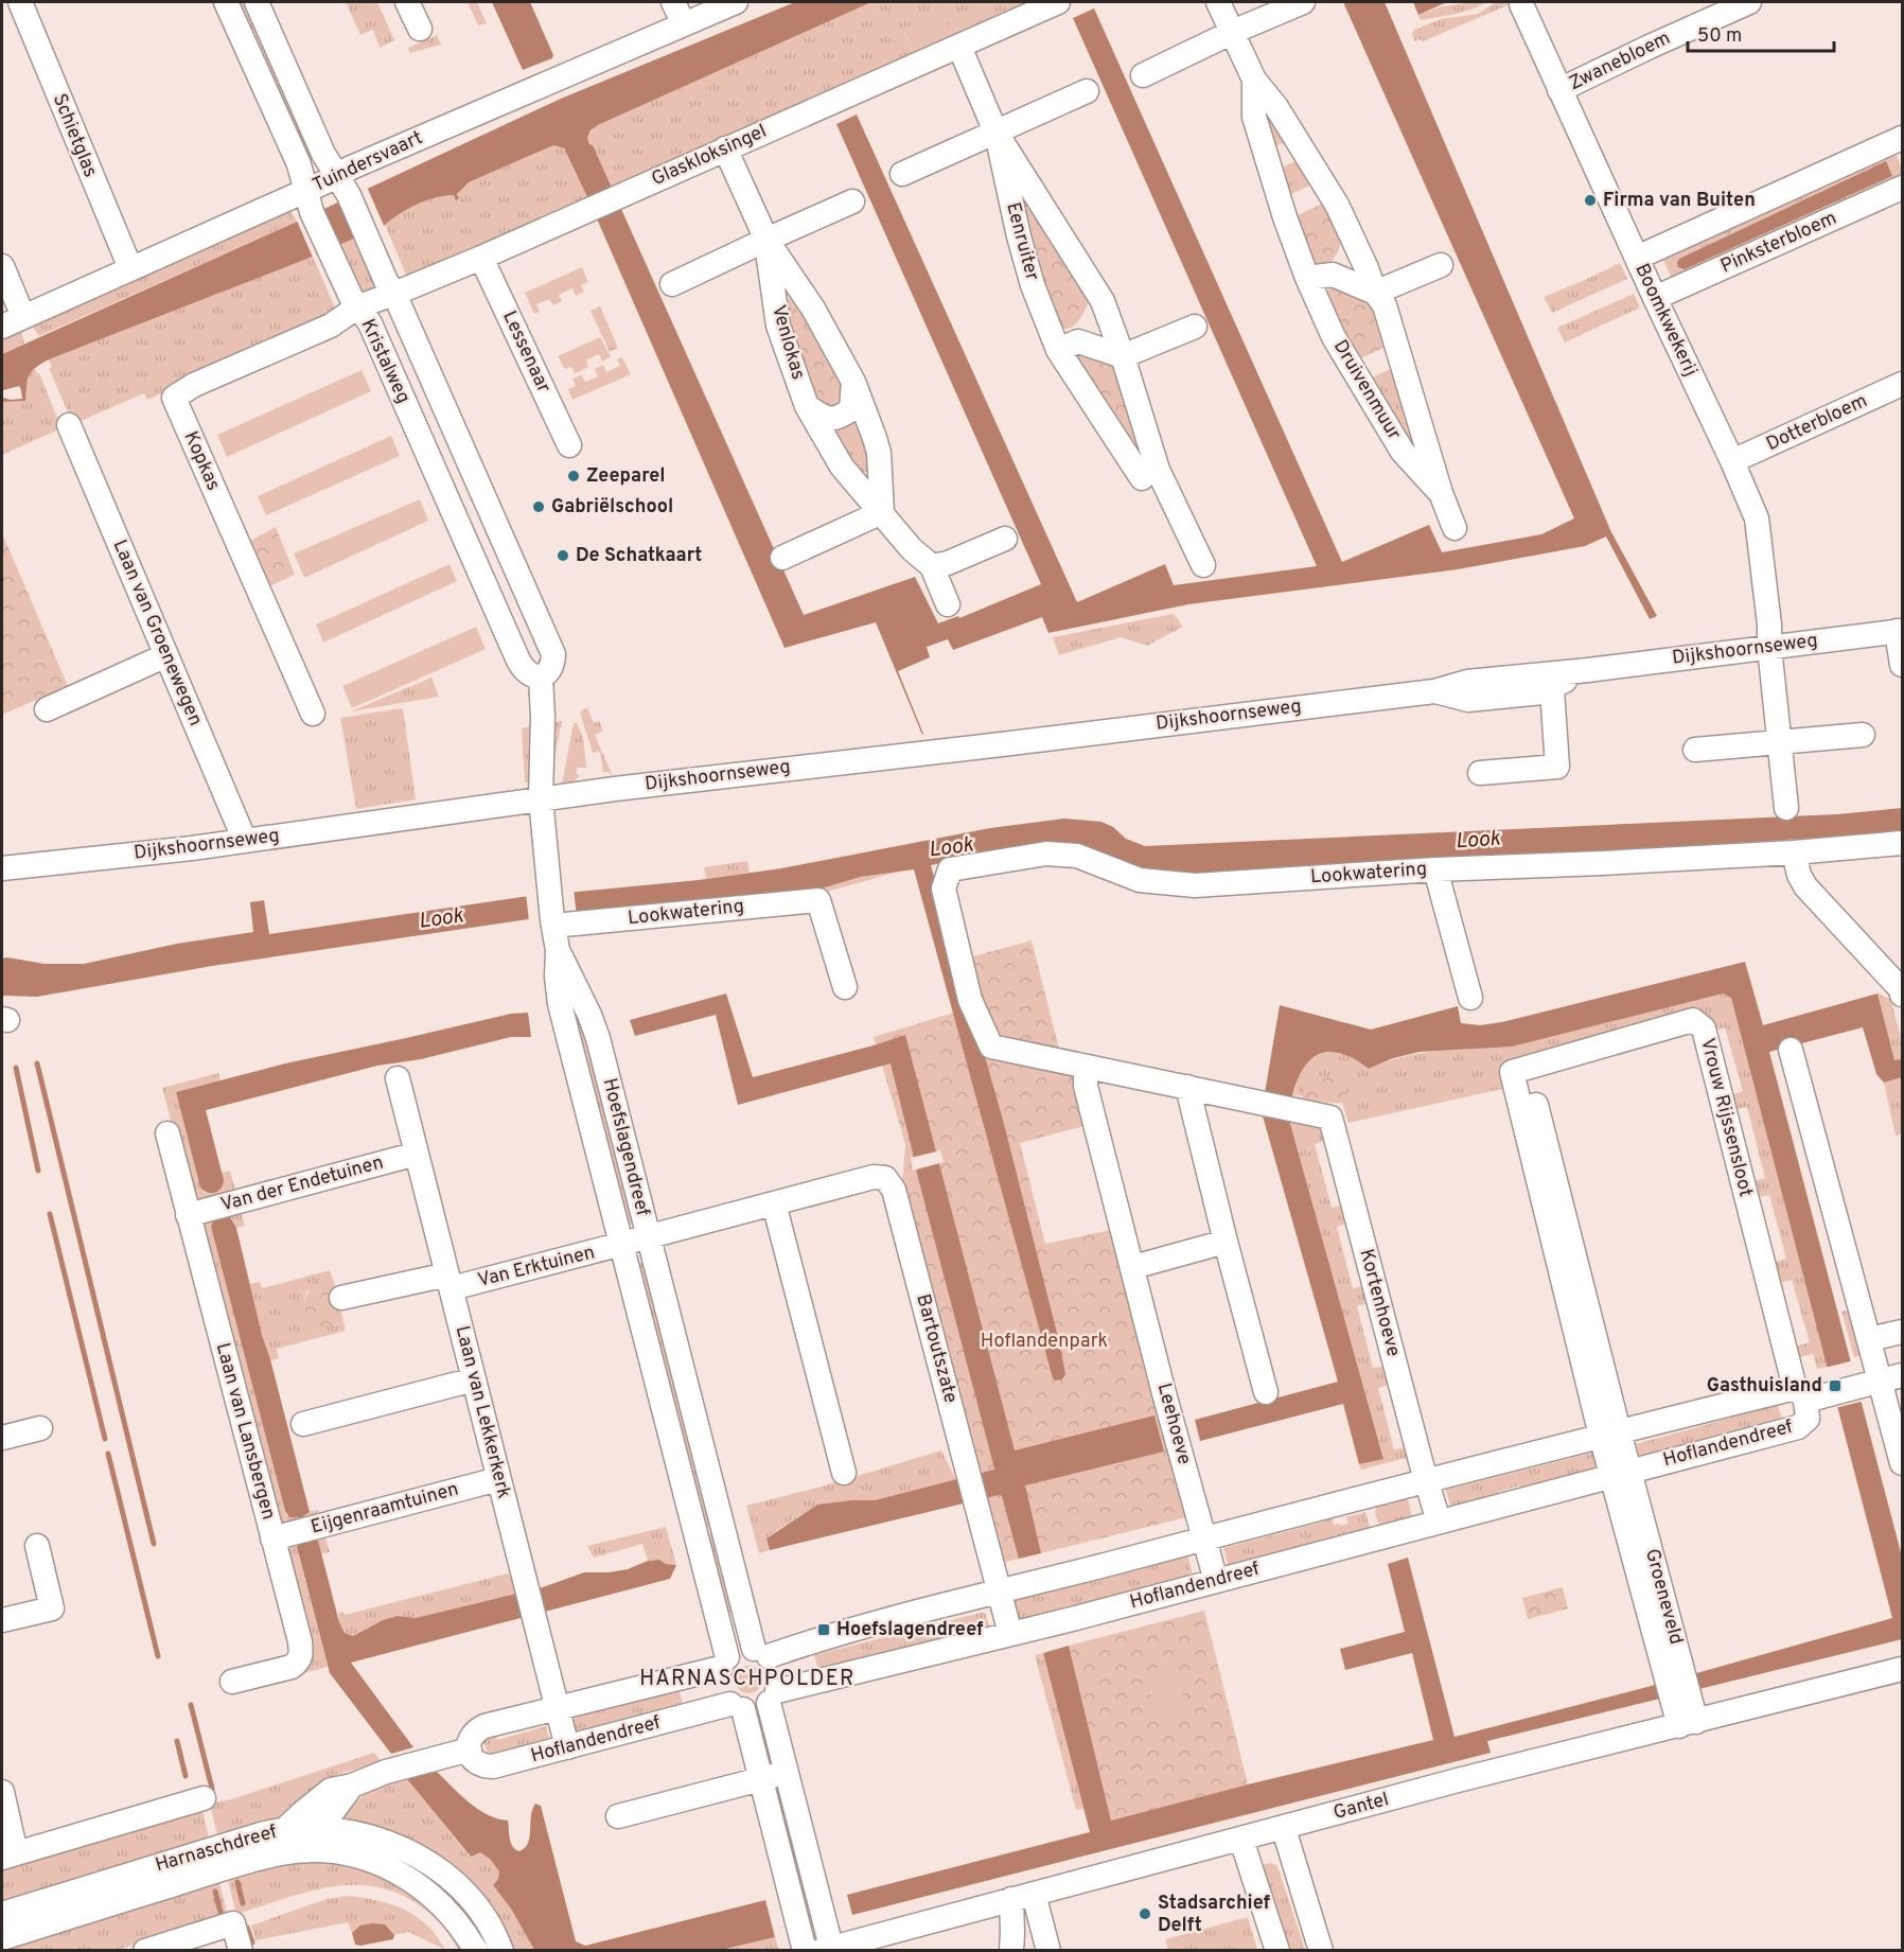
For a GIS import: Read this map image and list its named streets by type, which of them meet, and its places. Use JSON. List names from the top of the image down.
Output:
{
  "streets": {
    "street": [
      "Zwanebloem",
      "Schietglas",
      "Glaskloksingel",
      "Tuindersvaart",
      "Eenruiter",
      "Pinksterbloem",
      "Boomkwekerij",
      "Venlokas",
      "Lessenaar",
      "Kristalweg",
      "Druivenmuur",
      "Dotterbloem",
      "Kopkas",
      "Laan van Groenewegen",
      "Dijkshoornseweg",
      "Lookwatering",
      "Vrouw Rijssensloot",
      "Hoefslagendreef",
      "Van der Endetuinen",
      "Van Erktuinen",
      "Kortenhoeve",
      "Bartoutszate",
      "Laan van Lekkerkerk",
      "Leehoeve",
      "Laan van Lansbergen",
      "Hoflandendreef",
      "Eijgenraamtuinen",
      "Groeneveld",
      "Gantel",
      "Harnaschdreef"
    ]
  },
  "crossings": [
    ["Zwanebloem", "Boomkwekerij"],
    ["Schietglas", "Tuindersvaart"],
    ["Glaskloksingel", "Eenruiter"],
    ["Glaskloksingel", "Venlokas"],
    ["Glaskloksingel", "Lessenaar"],
    ["Glaskloksingel", "Kristalweg"],
    ["Glaskloksingel", "Kopkas"],
    ["Tuindersvaart", "Kristalweg"],
    ["Pinksterbloem", "Boomkwekerij"],
    ["Boomkwekerij", "Dotterbloem"],
    ["Boomkwekerij", "Dijkshoornseweg"],
    ["Kristalweg", "Kopkas"],
    ["Kristalweg", "Dijkshoornseweg"],
    ["Kristalweg", "Hoefslagendreef"],
    ["Laan van Groenewegen", "Dijkshoornseweg"],
    ["Dijkshoornseweg", "Hoefslagendreef"],
    ["Lookwatering", "Hoefslagendreef"],
    ["Lookwatering", "Leehoeve"],
    ["Vrouw Rijssensloot", "Hoflandendreef"],
    ["Hoefslagendreef", "Van Erktuinen"],
    ["Hoefslagendreef", "Bartoutszate"],
    ["Hoefslagendreef", "Hoflandendreef"],
    ["Van der Endetuinen", "Laan van Lekkerkerk"],
    ["Van der Endetuinen", "Laan van Lansbergen"],
    ["Van Erktuinen", "Bartoutszate"],
    ["Van Erktuinen", "Laan van Lekkerkerk"],
    ["Kortenhoeve", "Hoflandendreef"],
    ["Bartoutszate", "Hoflandendreef"],
    ["Laan van Lekkerkerk", "Hoflandendreef"],
    ["Laan van Lekkerkerk", "Eijgenraamtuinen"],
    ["Leehoeve", "Hoflandendreef"],
    ["Laan van Lansbergen", "Eijgenraamtuinen"],
    ["Hoflandendreef", "Groeneveld"],
    ["Groeneveld", "Gantel"]
  ],
  "districts": ["HARNASCHPOLDER"],
  "water": ["Look"],
  "parks": ["Hoflandenpark"],
  "places": {
    "other": [
      "Firma van Buiten",
      "Zeeparel",
      "Gabriëlschool",
      "De Schatkaart",
      "Stadsarchief Delft"
    ],
    "transit": ["Gasthuisland", "Hoefslagendreef"]
  },
  "scale_bar": "50 m"
}
